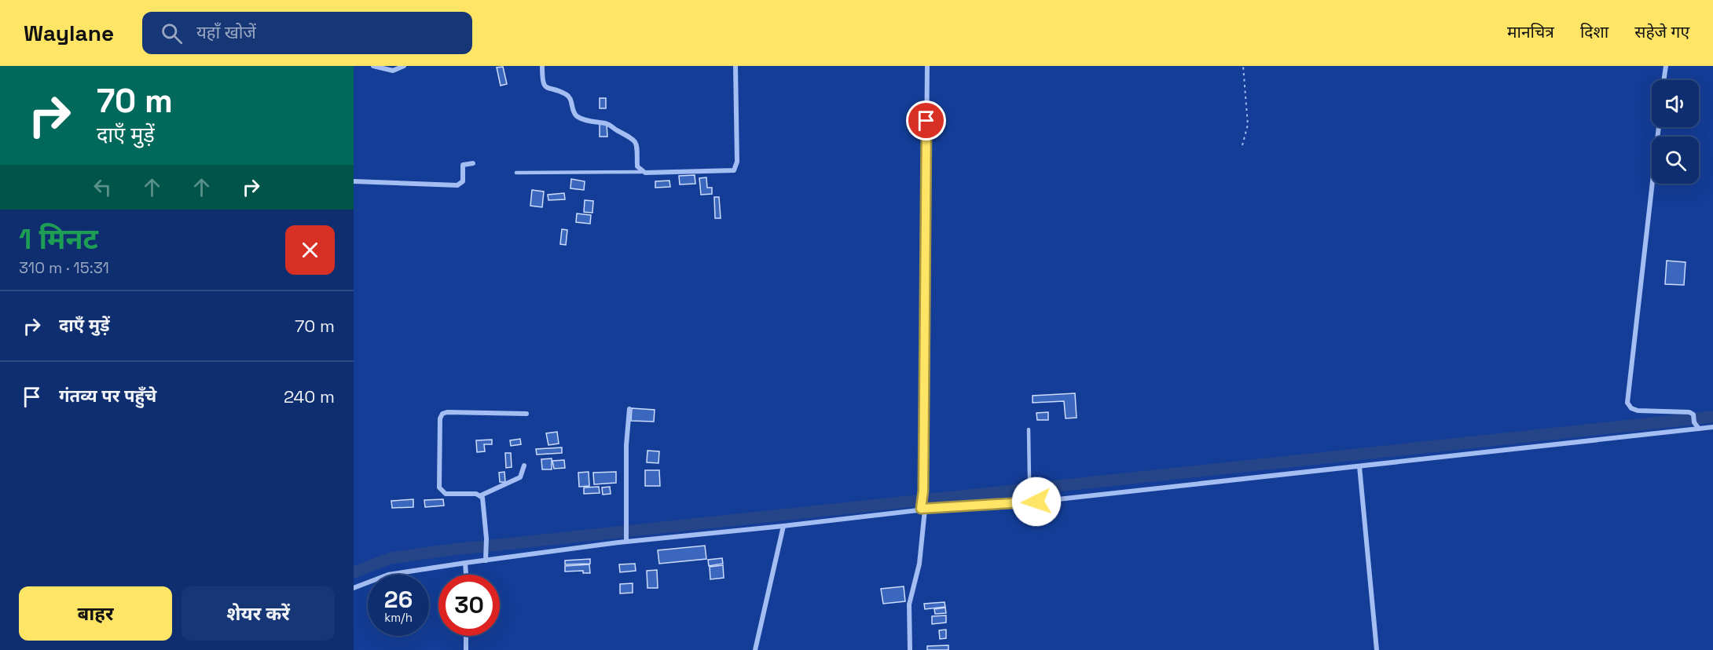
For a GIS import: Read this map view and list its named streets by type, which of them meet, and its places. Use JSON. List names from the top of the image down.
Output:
{
  "page": {
    "header": "Waylane",
    "search": "यहाँ खोजें",
    "nav": ["मानचित्र", "दिशा", "सहेजे गए"],
    "turn": ["70 m", "दाएँ मुड़ें"],
    "heading": ["1 मिनट", "310 m · 15:31"],
    "list": [
      {
        "name": "दाएँ मुड़ें",
        "value": "70 m"
      },
      {
        "name": "गंतव्य पर पहुँचे",
        "value": "240 m"
      }
    ],
    "speed": "26 km/h",
    "limit": "30",
    "buttons": ["बाहर", "शेयर करें"]
  }
}
